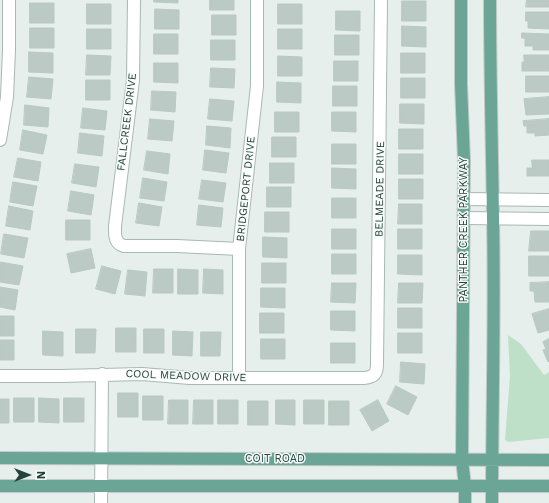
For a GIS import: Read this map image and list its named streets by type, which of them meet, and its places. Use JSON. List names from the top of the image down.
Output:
{
  "streets": {
    "main road": ["PANTHER CREEK PARKWAY", "COIT ROAD"],
    "street": [
      "FALLCREEK DRIVE",
      "BRIDGEPORT DRIVE",
      "BELMEADE DRIVE",
      "COOL MEADOW DRIVE"
    ]
  },
  "crossings": [
    ["FALLCREEK DRIVE", "BRIDGEPORT DRIVE"],
    ["BRIDGEPORT DRIVE", "COOL MEADOW DRIVE"],
    ["BELMEADE DRIVE", "COOL MEADOW DRIVE"],
    ["PANTHER CREEK PARKWAY", "COIT ROAD"]
  ],
  "north": "right"
}
